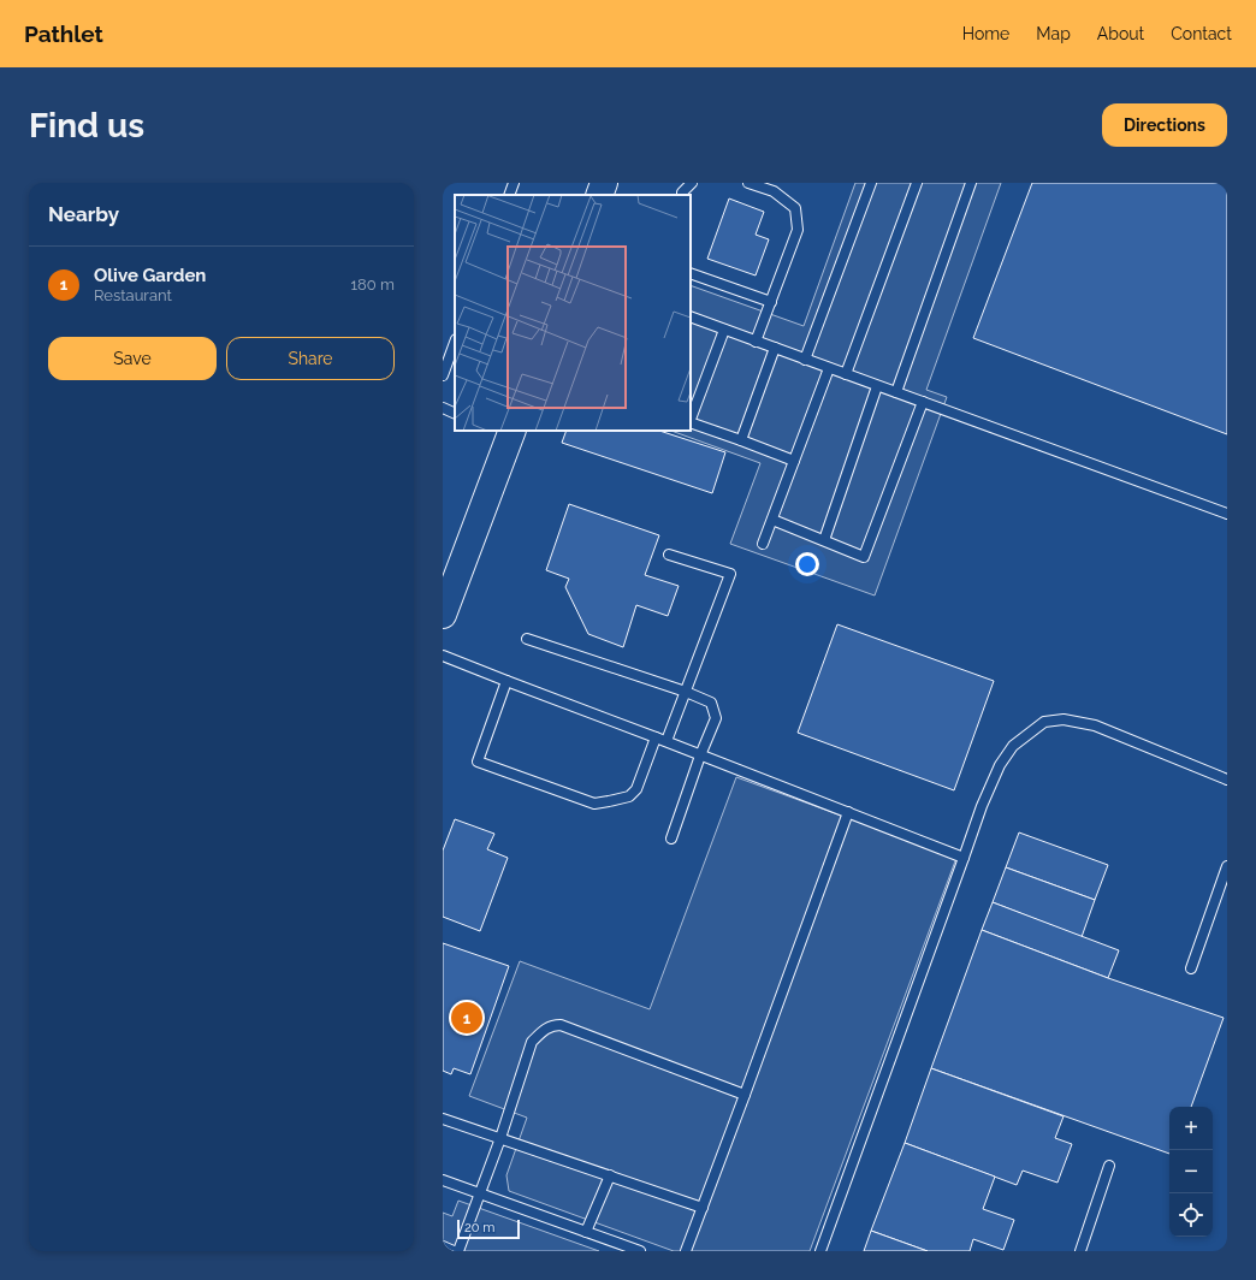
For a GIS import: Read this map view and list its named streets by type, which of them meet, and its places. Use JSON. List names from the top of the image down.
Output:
{
  "scale_bar": "20 m",
  "page": {
    "header": "Pathlet",
    "nav": [
      "Home",
      "Map",
      "About",
      "Contact"
    ],
    "buttons": [
      "Directions",
      ["Save", "Share"]
    ],
    "title": "Find us",
    "heading": "Nearby",
    "list": [
      {
        "mark": "1",
        "name": "Olive Garden",
        "note": "Restaurant",
        "value": "180 m"
      }
    ],
    "pins": "1",
    "map_buttons": ["+", "−"],
    "scale": "20 m"
  }
}
